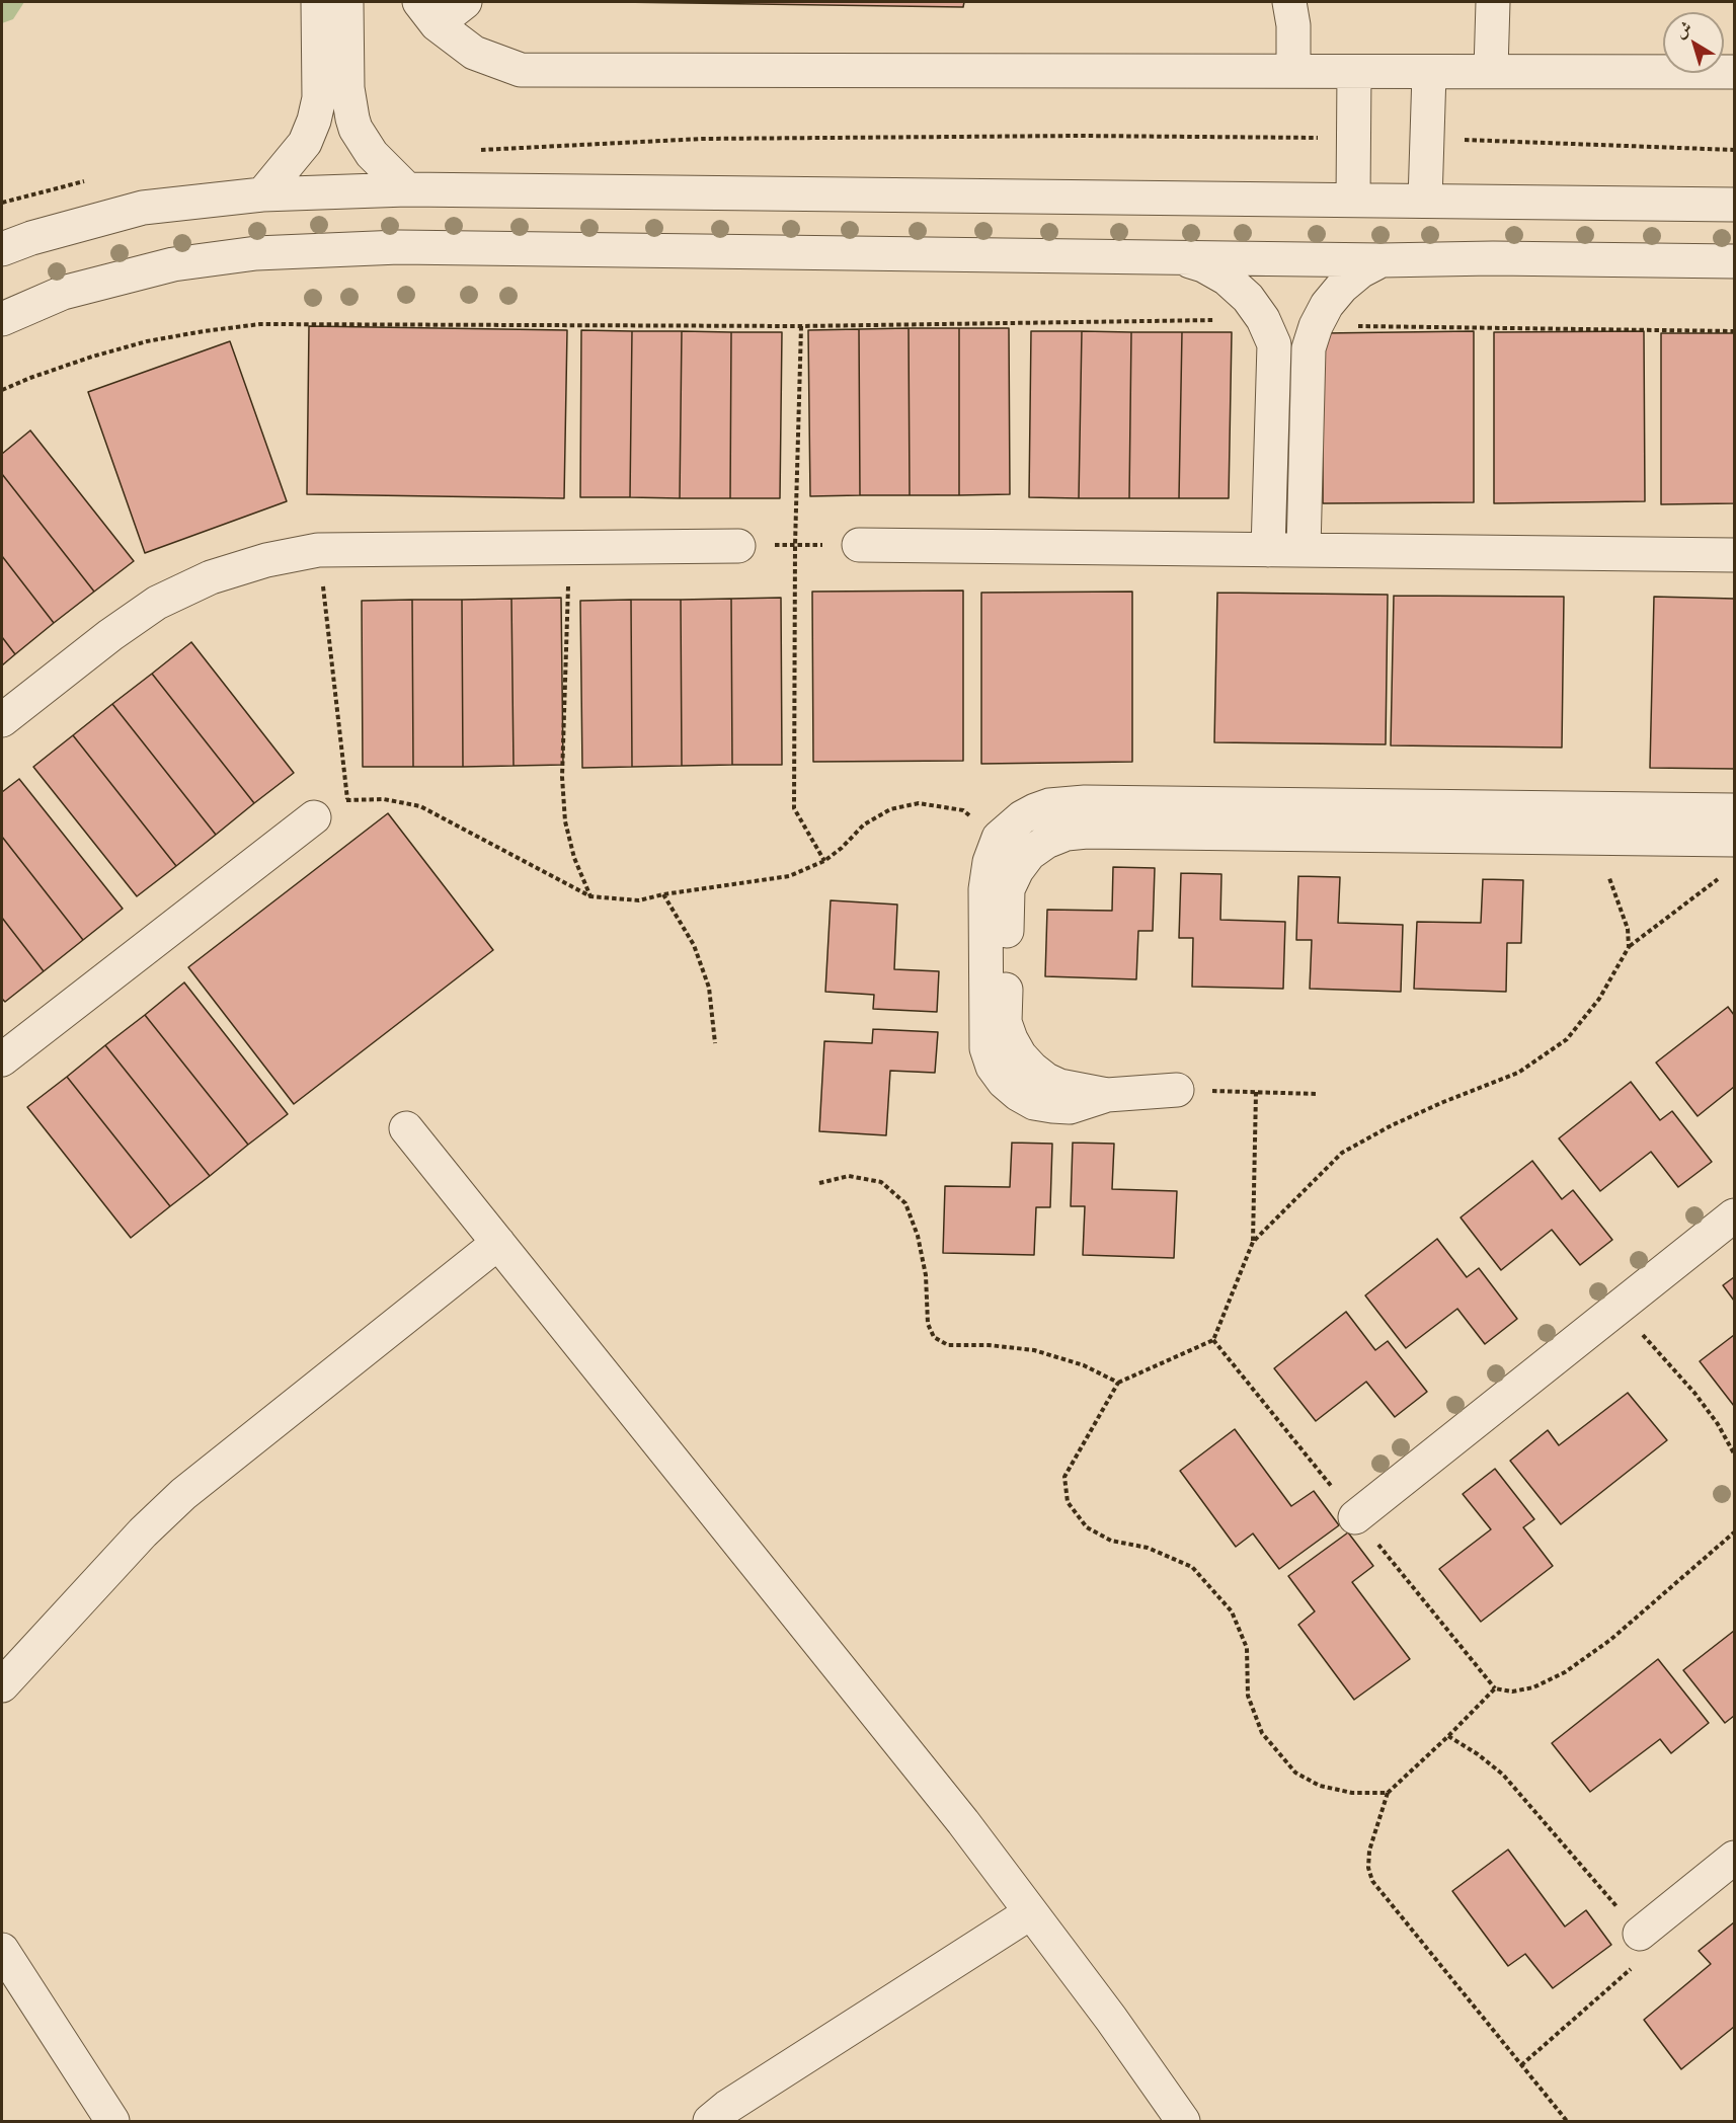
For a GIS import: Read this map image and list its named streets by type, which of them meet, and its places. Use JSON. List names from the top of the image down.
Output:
{
  "north": "top left"
}
